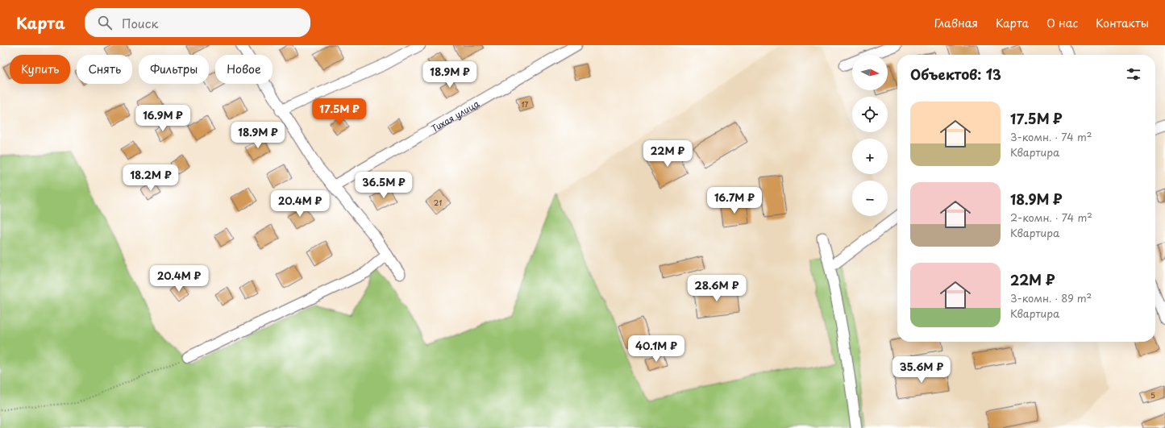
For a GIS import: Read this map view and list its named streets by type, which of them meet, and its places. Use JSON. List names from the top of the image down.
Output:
{
  "streets": {
    "street": ["Тихая улица"]
  },
  "house_numbers": ["17", "21", "5"],
  "north": "right",
  "page": {
    "header": "Карта",
    "search": "Поиск",
    "nav": [
      "Главная",
      "Карта",
      "О нас",
      "Контакты"
    ],
    "map_buttons": ["+", "−"],
    "chip": [
      "Купить",
      "Снять",
      "Фильтры",
      "Новое"
    ],
    "heading": "Объектов: 13",
    "price": [
      "18.9M ₽",
      "17.5M ₽",
      "16.9M ₽",
      "18.9M ₽",
      "22M ₽",
      "18.2M ₽",
      "36.5M ₽",
      "16.7M ₽",
      "20.4M ₽",
      "20.4M ₽",
      "28.6M ₽",
      "40.1M ₽",
      "35.6M ₽"
    ],
    "list": [
      {
        "name": "17.5M ₽",
        "note": "3-комн. · 74 m² · Квартира"
      },
      {
        "name": "18.9M ₽",
        "note": "2-комн. · 74 m² · Квартира"
      },
      {
        "name": "22M ₽",
        "note": "3-комн. · 89 m² · Квартира"
      }
    ]
  }
}
